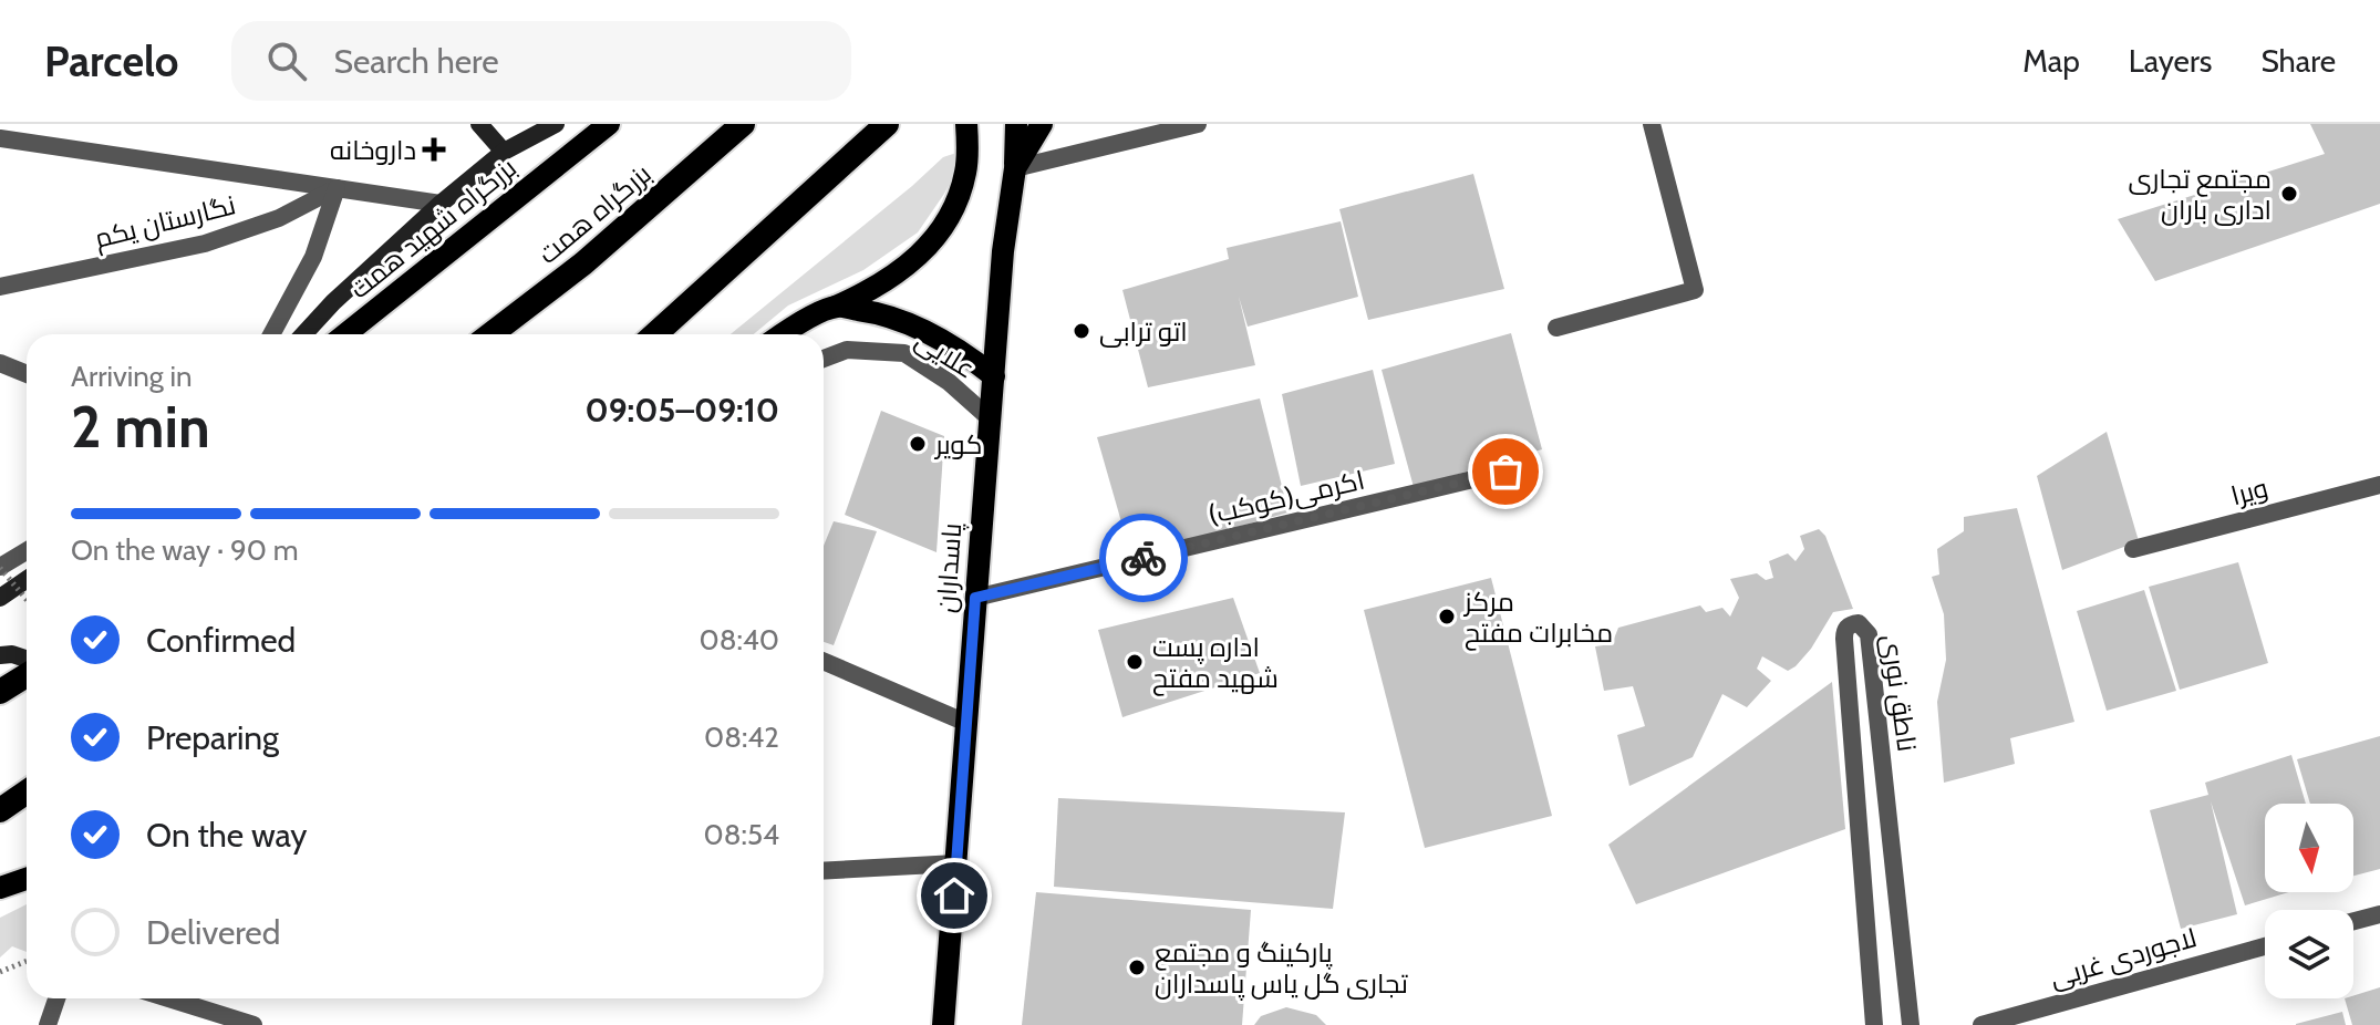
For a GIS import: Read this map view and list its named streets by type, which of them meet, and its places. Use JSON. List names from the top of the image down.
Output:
{
  "streets": {
    "highway": ["بزرگراه همت"],
    "main road": ["بزرگراه شهید همت", "پاسداران"],
    "street": [
      "نگارستان یکم",
      "علایی",
      "ویرا",
      "اکرمی(کوکب)",
      "ناطق نوری",
      "لاجوردی غربی"
    ]
  },
  "crossings": [
    ["علایی", "پاسداران"],
    ["اکرمی(کوکب)", "پاسداران"]
  ],
  "places": {
    "health": ["داروخانه"],
    "other": [
      "مجتمع تجاری اداری باران",
      "اتو ترابی",
      "کویر",
      "مرکز مخابرات مفتح",
      "اداره پست شهید مفتح",
      "پارکینگ و مجتمع تجاری گل یاس پاسداران"
    ]
  },
  "north": "bottom",
  "page": {
    "header": "Parcelo",
    "search": "Search here",
    "nav": ["Map", "Layers", "Share"],
    "heading": ["2 min", "Arriving in", "09:05–09:10"],
    "bar": "On the way · 90 m",
    "list": [
      ["Confirmed", "08:40"],
      ["Preparing", "08:42"],
      ["On the way", "08:54"],
      "Delivered"
    ]
  }
}
